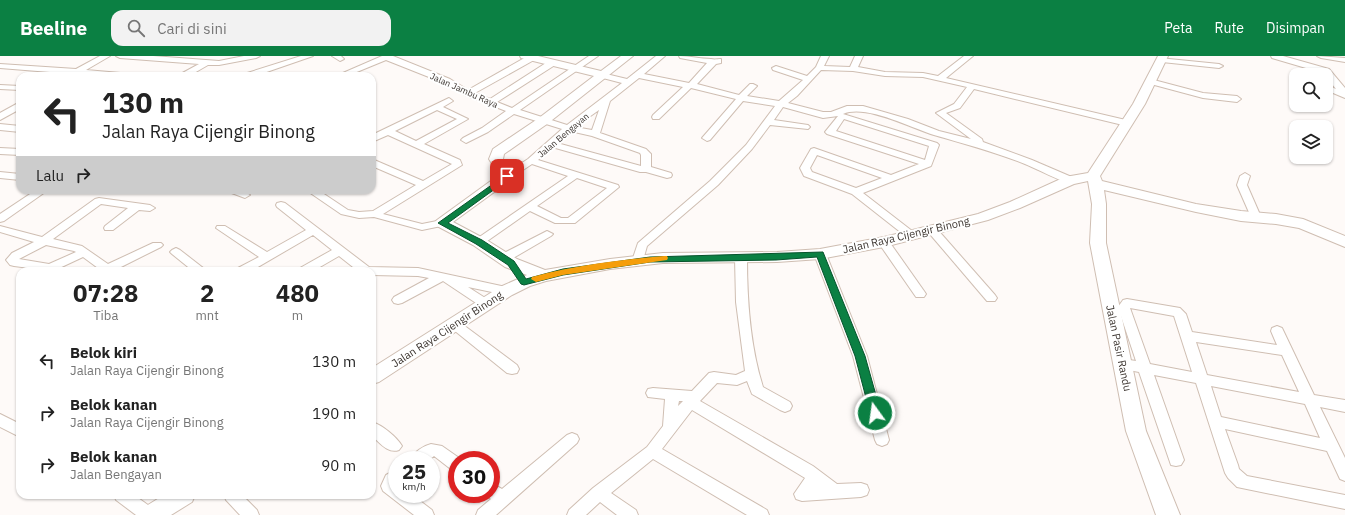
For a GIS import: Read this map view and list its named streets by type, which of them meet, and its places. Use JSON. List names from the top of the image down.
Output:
{
  "streets": {
    "street": [
      "Jalan Jambu Raya",
      "Jalan Bengayan",
      "Jalan Raya Cijengir Binong",
      "Jalan Pasir Randu"
    ]
  },
  "crossings": [
    ["Jalan Jambu Raya", "Jalan Bengayan"],
    ["Jalan Raya Cijengir Binong", "Jalan Pasir Randu"]
  ],
  "page": {
    "header": "Beeline",
    "search": "Cari di sini",
    "nav": ["Peta", "Rute", "Disimpan"],
    "turn": ["130 m", "Jalan Raya Cijengir Binong"],
    "then": "Lalu",
    "eta": [
      "07:28",
      "Tiba",
      "2",
      "mnt",
      "480",
      "m"
    ],
    "list": [
      {
        "name": "Belok kiri",
        "note": "Jalan Raya Cijengir Binong",
        "value": "130 m"
      },
      {
        "name": "Belok kanan",
        "note": "Jalan Raya Cijengir Binong",
        "value": "190 m"
      },
      {
        "name": "Belok kanan",
        "note": "Jalan Bengayan",
        "value": "90 m"
      }
    ],
    "speed": "25 km/h",
    "limit": "30"
  }
}
